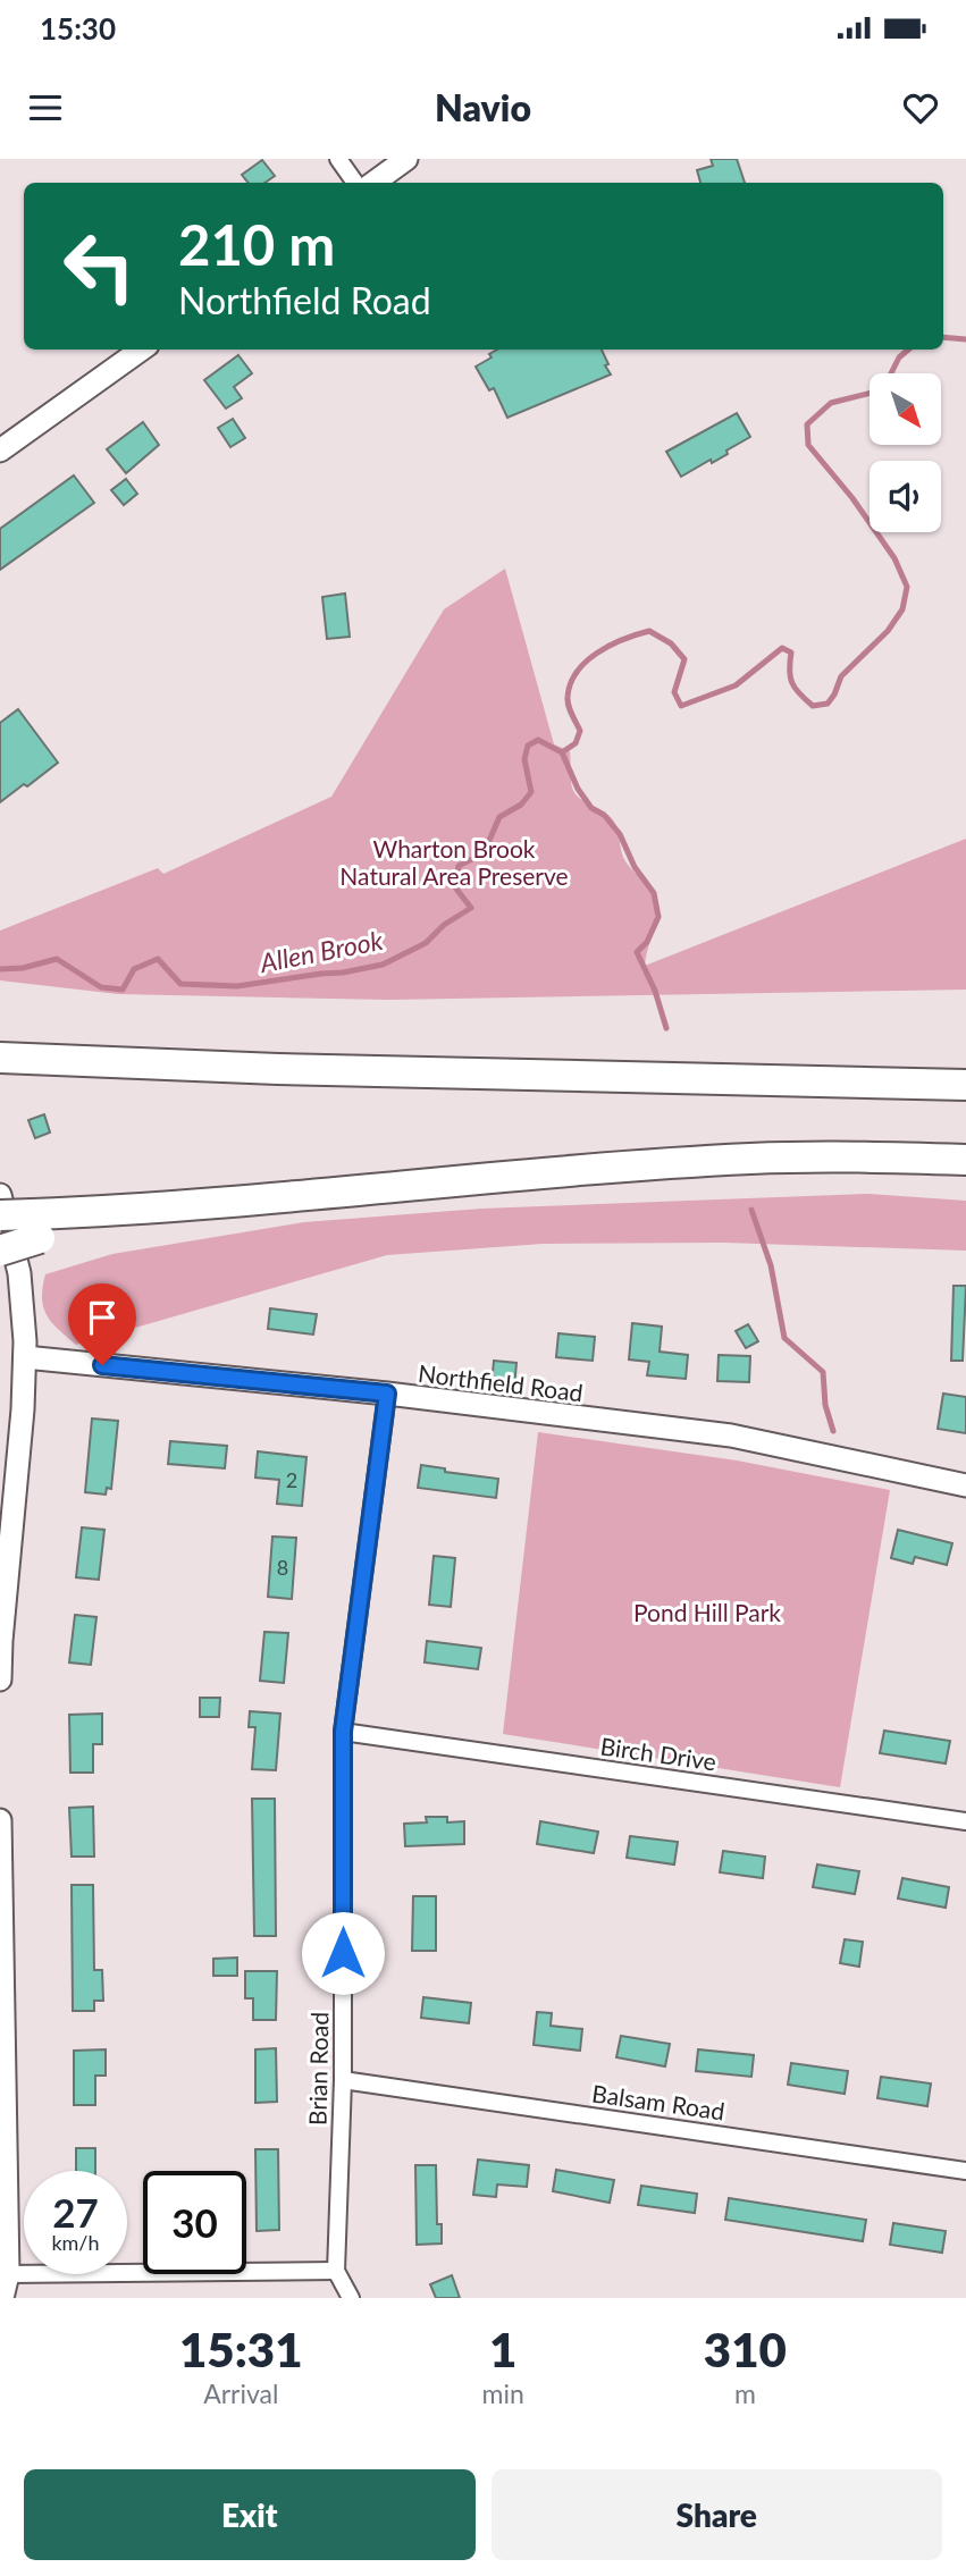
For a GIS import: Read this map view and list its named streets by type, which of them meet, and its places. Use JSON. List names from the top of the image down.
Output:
{
  "streets": {
    "main road": ["Northfield Road"],
    "street": ["Birch Drive", "Brian Road", "Balsam Road"]
  },
  "crossings": [
    ["Northfield Road", "Brian Road"],
    ["Birch Drive", "Brian Road"],
    ["Brian Road", "Balsam Road"]
  ],
  "water": ["Allen Brook"],
  "parks": ["Wharton Brook Natural Area Preserve", "Pond Hill Park"],
  "house_numbers": ["2", "8"],
  "north": "bottom right",
  "page": {
    "status": "15:30",
    "header": "Navio",
    "turn": ["210 m", "Northfield Road"],
    "speed": "27 km/h",
    "limit": "30",
    "eta": [
      "15:31",
      "Arrival",
      "1",
      "min",
      "310",
      "m"
    ],
    "buttons": ["Exit", "Share"]
  }
}
